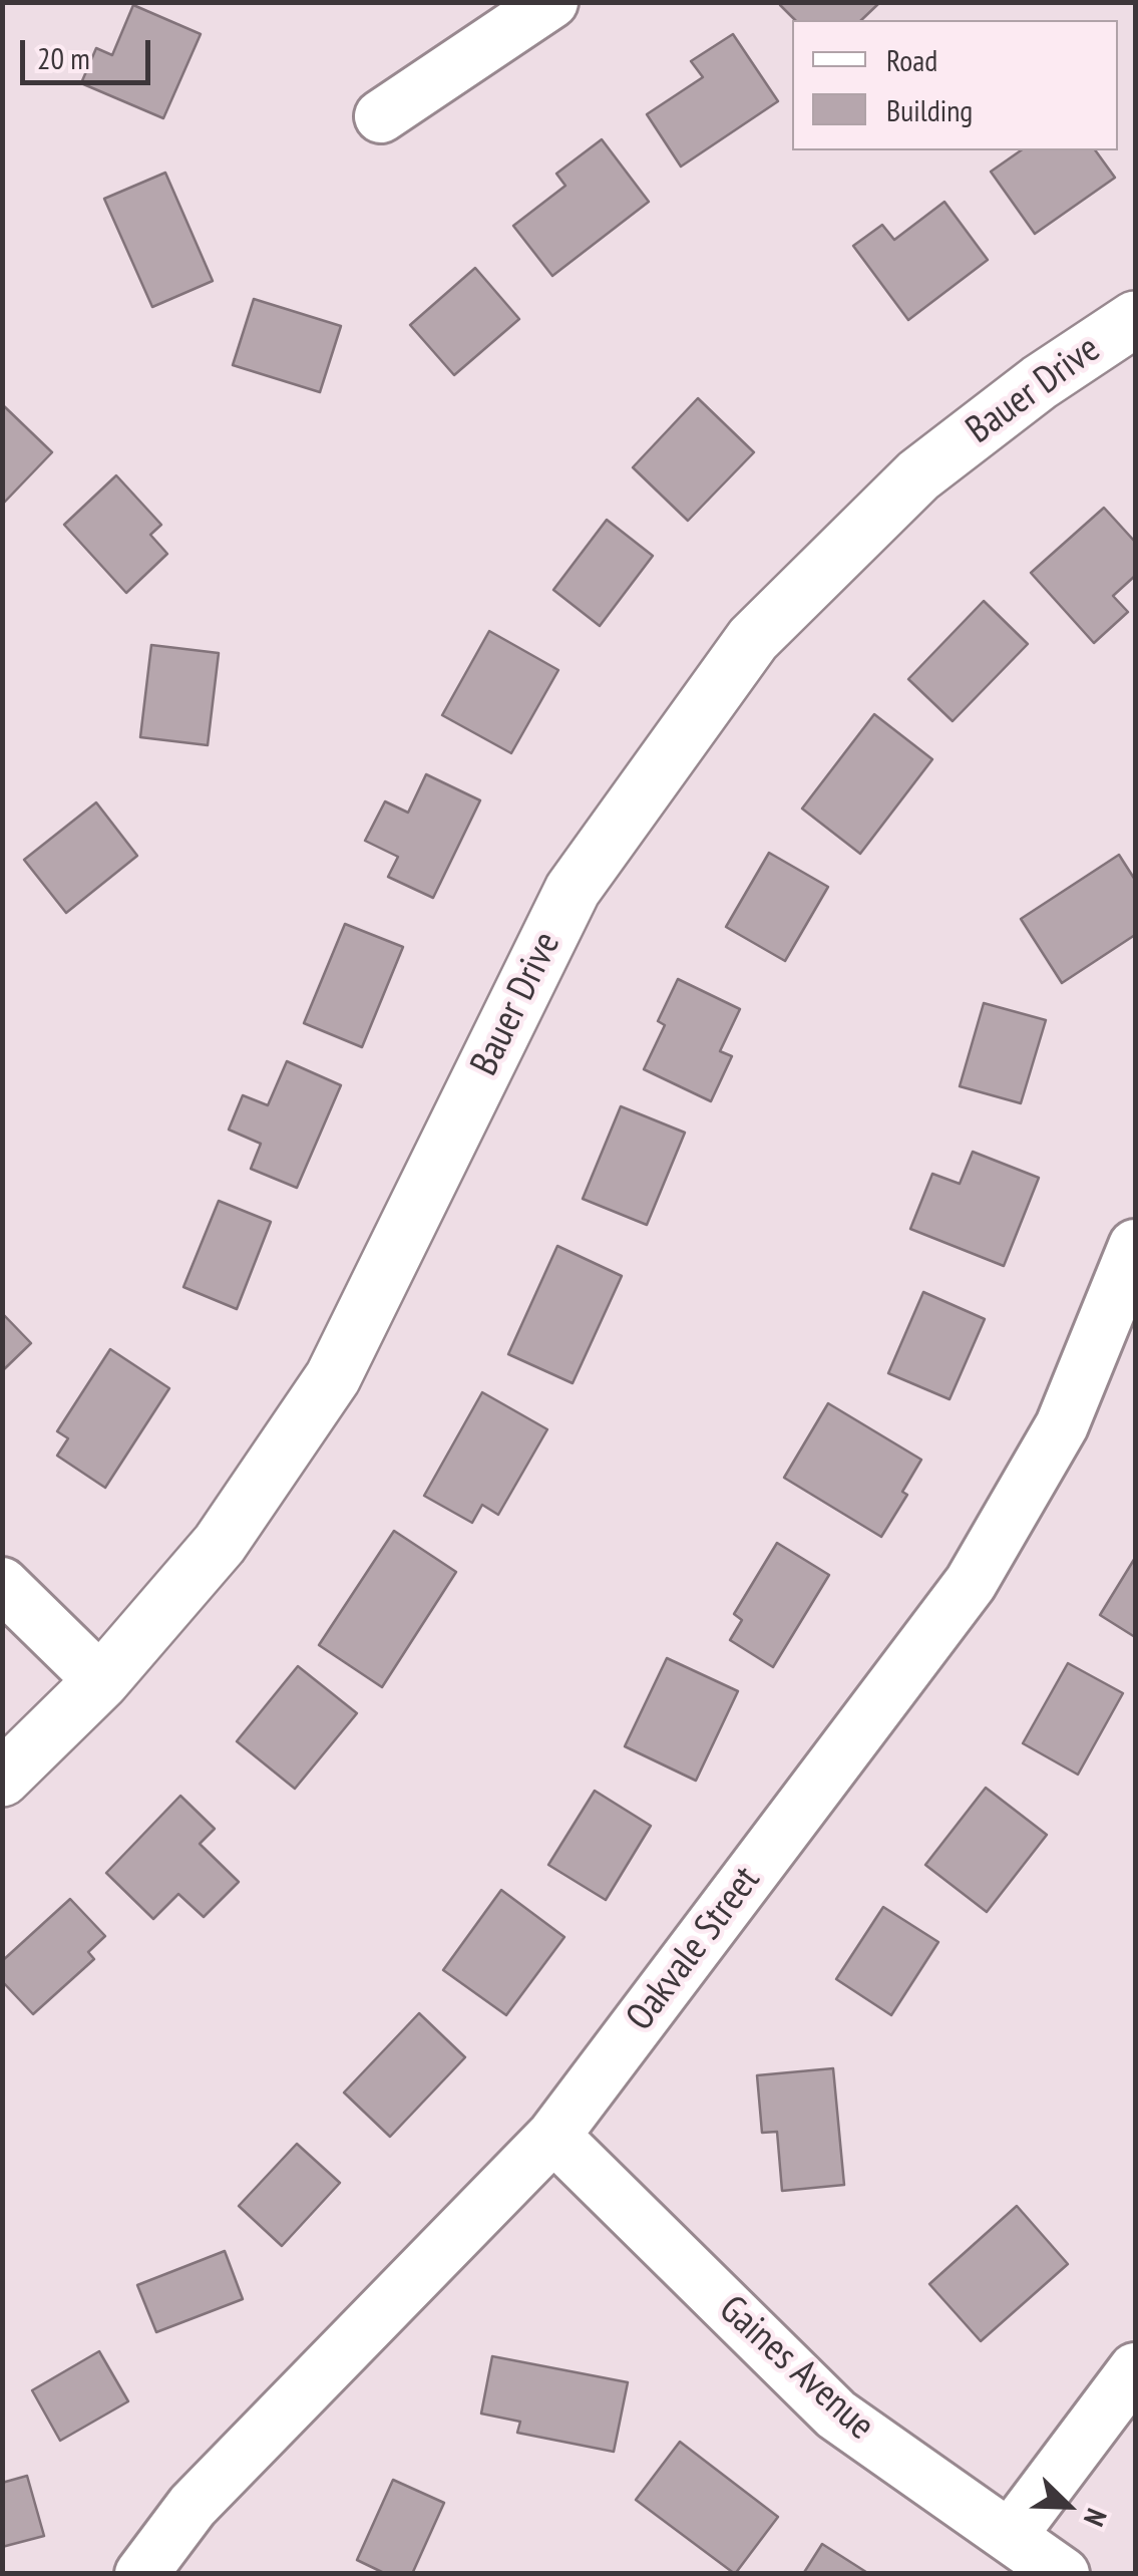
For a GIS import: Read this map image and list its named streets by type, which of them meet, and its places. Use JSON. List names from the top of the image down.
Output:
{
  "streets": {
    "street": ["Bauer Drive", "Oakvale Street", "Gaines Avenue"]
  },
  "crossings": [
    ["Oakvale Street", "Gaines Avenue"]
  ],
  "legend": ["Road", "Building"],
  "scale_bar": "20 m",
  "north": "bottom right"
}
